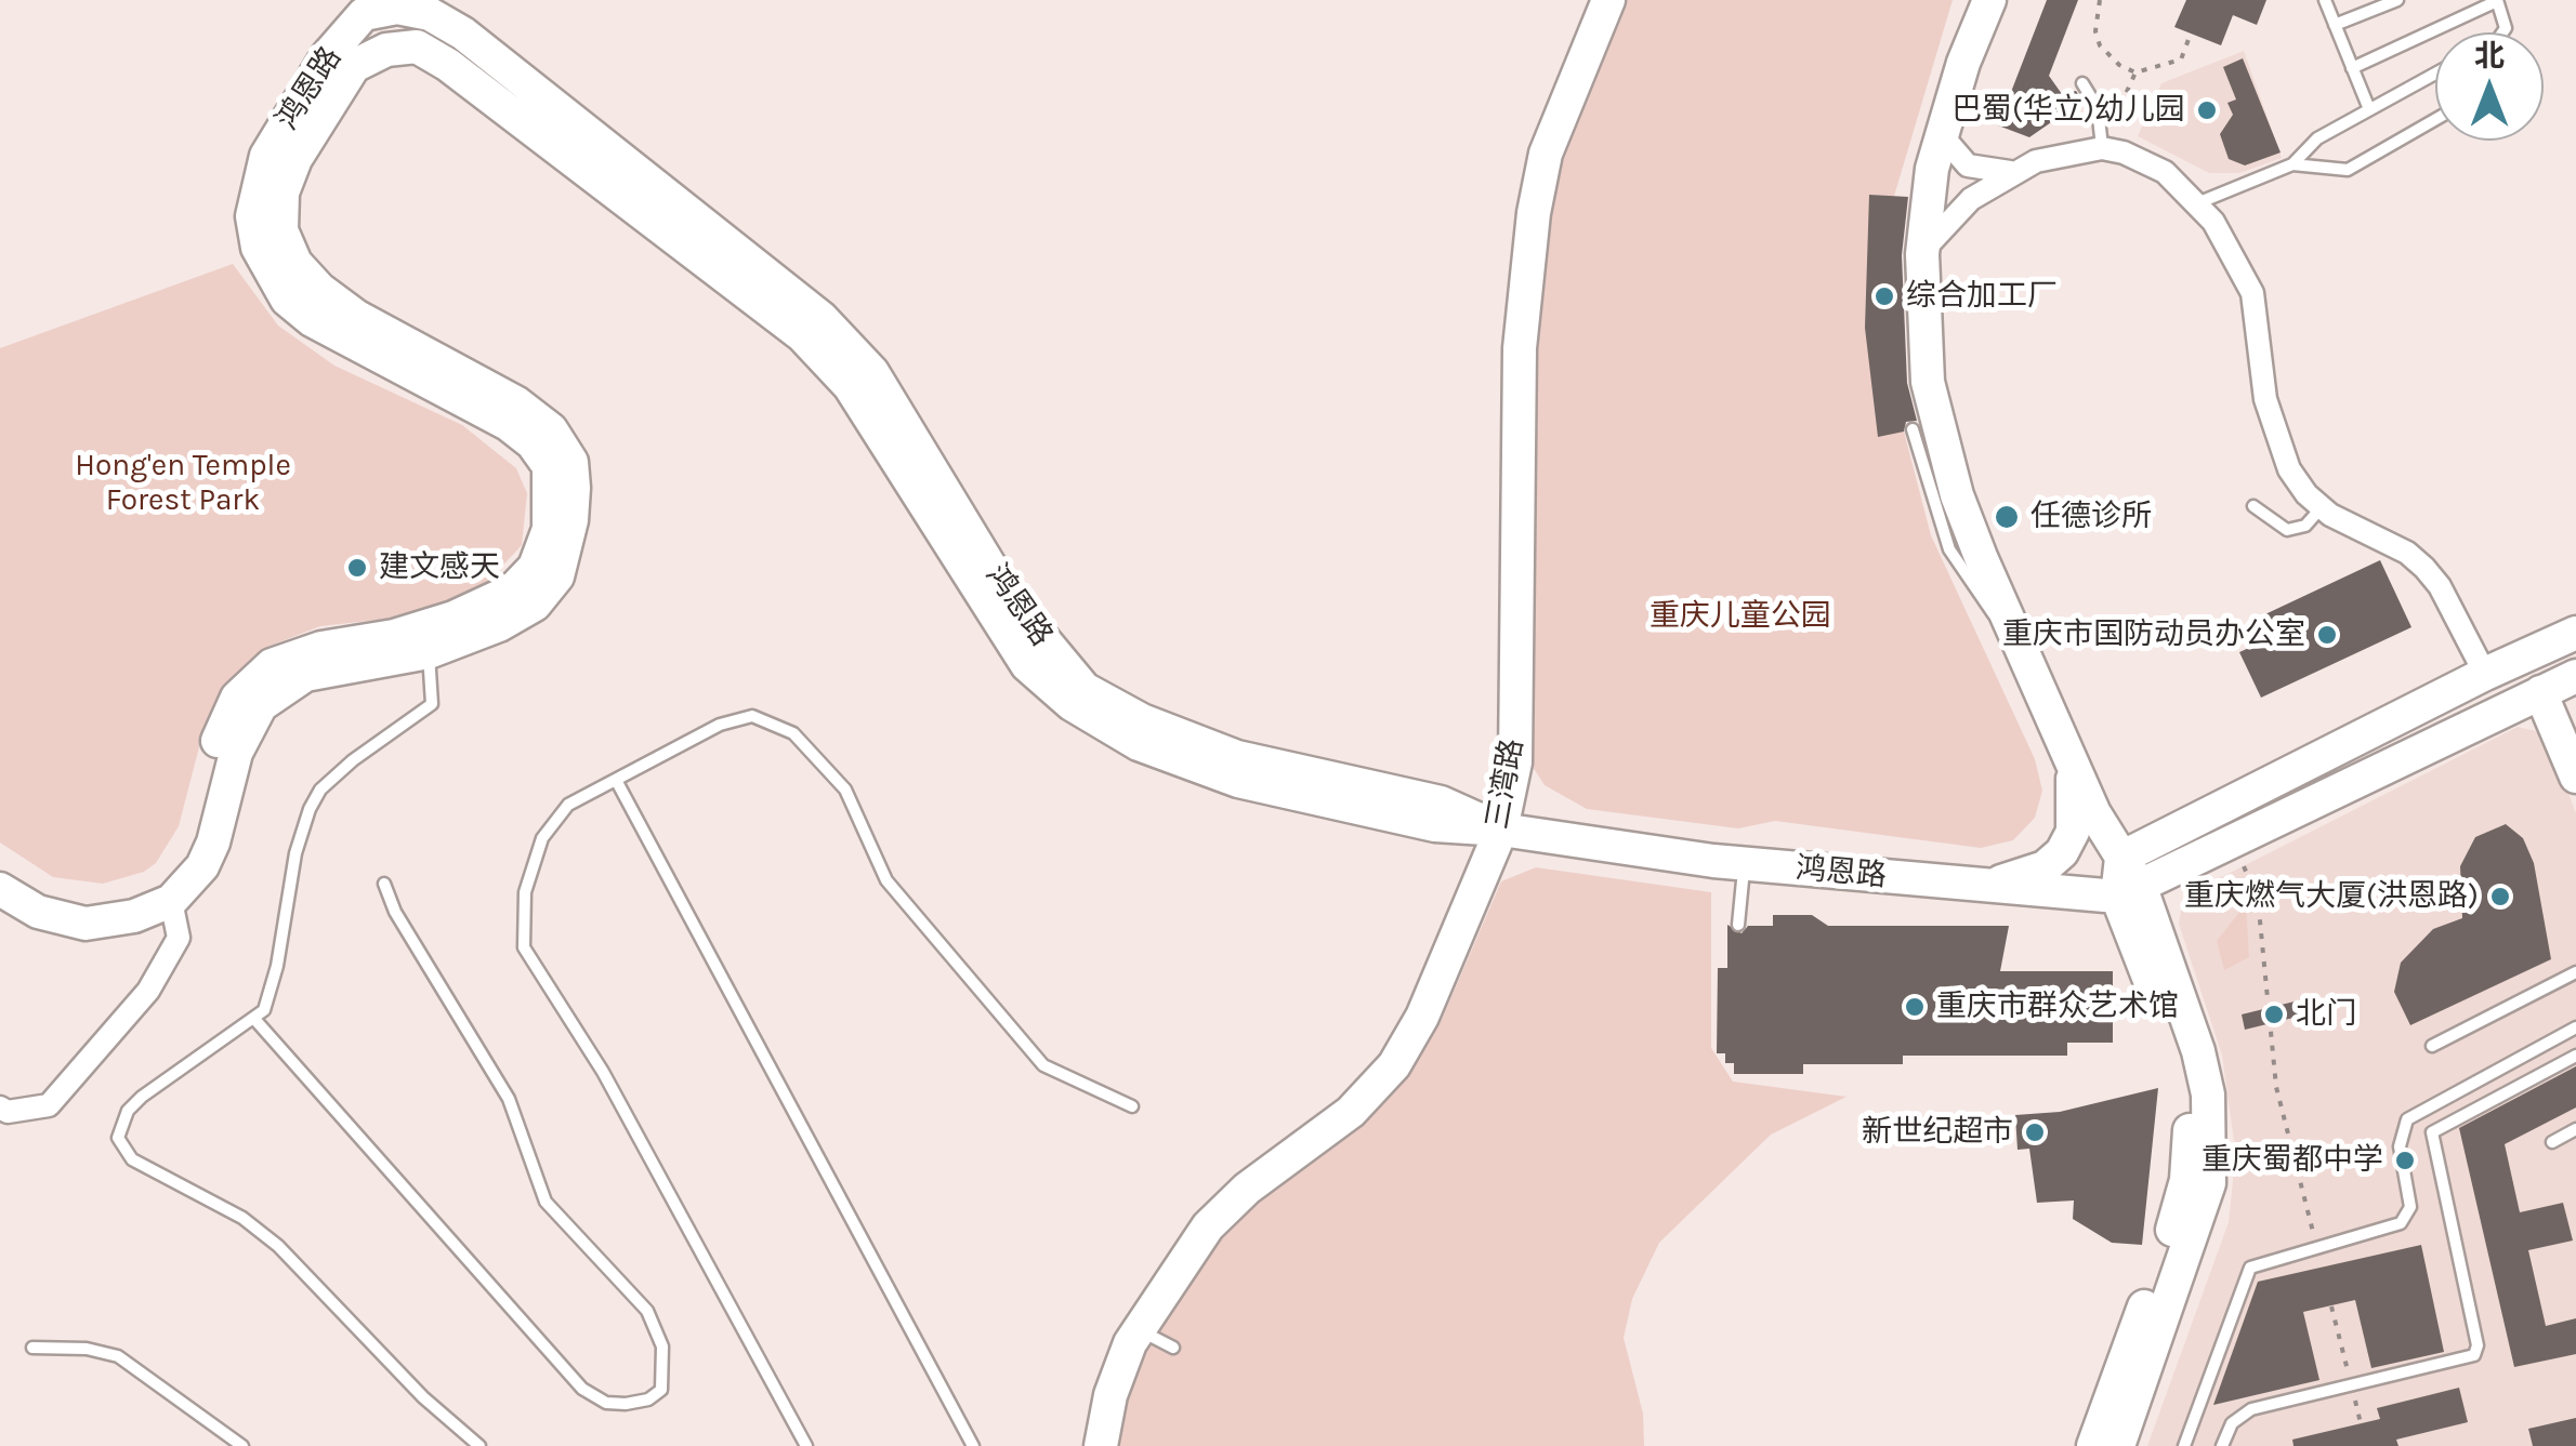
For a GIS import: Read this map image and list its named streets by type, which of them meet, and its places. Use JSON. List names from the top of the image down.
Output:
{
  "streets": {
    "main road": ["鸿恩路", "三湾路"]
  },
  "crossings": [
    ["鸿恩路", "三湾路"]
  ],
  "parks": ["Hong'en Temple Forest Park", "重庆儿童公园"],
  "places": [
    "巴蜀(华立)幼儿园",
    "综合加工厂",
    "任德诊所",
    "建文感天",
    "重庆市国防动员办公室",
    "重庆燃气大厦(洪恩路)",
    "重庆市群众艺术馆",
    "北门",
    "新世纪超市",
    "重庆蜀都中学"
  ],
  "north": "top"
}
